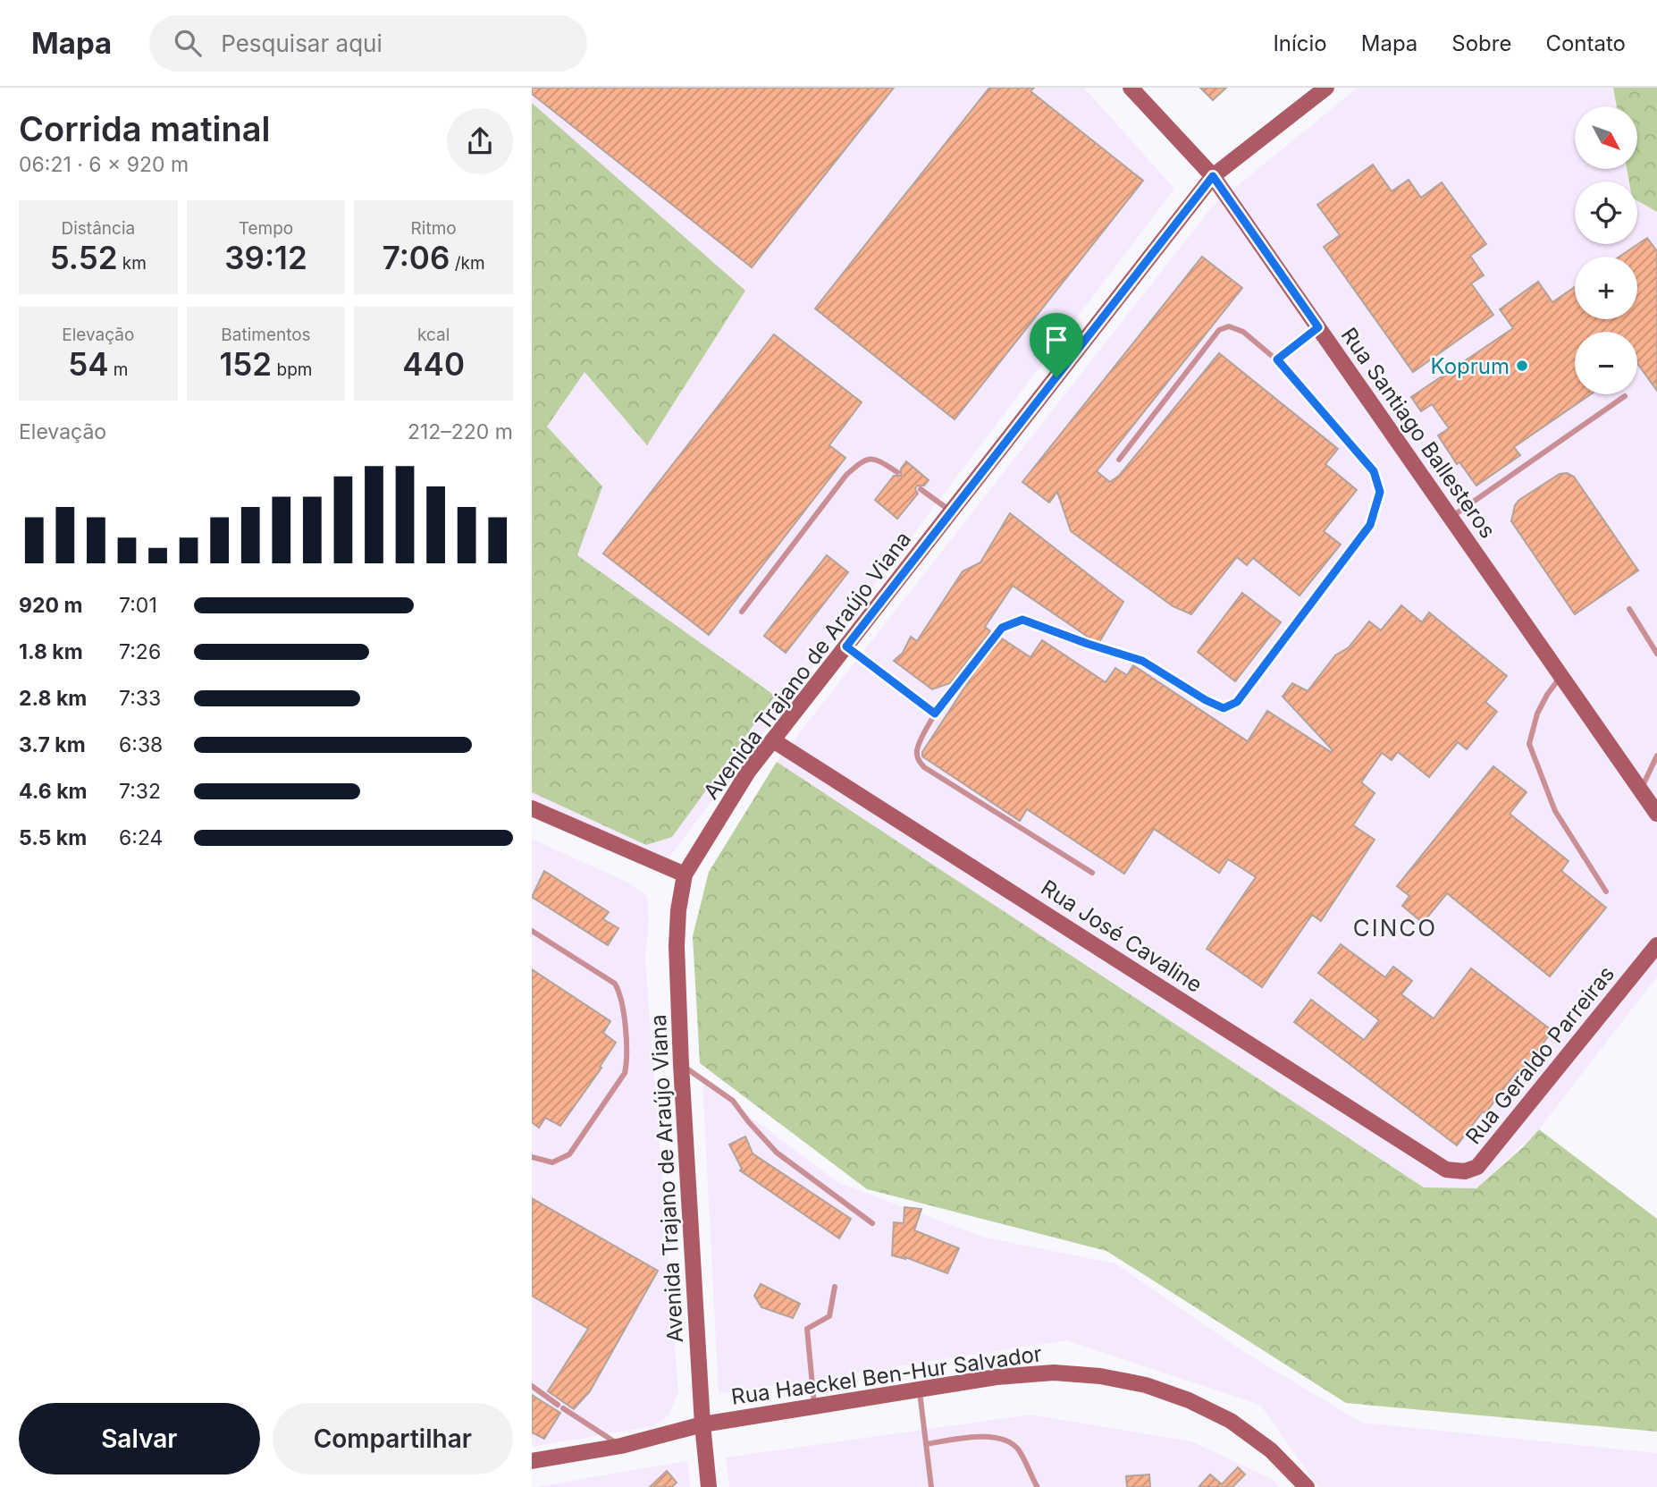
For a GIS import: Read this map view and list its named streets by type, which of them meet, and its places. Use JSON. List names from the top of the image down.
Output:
{
  "streets": {
    "street": [
      "Rua Santiago Ballesteros",
      "Avenida Trajano de Araújo Viana",
      "Rua José Cavaline",
      "Rua Geraldo Parreiras",
      "Rua Haeckel Ben-Hur Salvador"
    ]
  },
  "crossings": [
    ["Rua Santiago Ballesteros", "Avenida Trajano de Araújo Viana"],
    ["Avenida Trajano de Araújo Viana", "Rua José Cavaline"],
    ["Avenida Trajano de Araújo Viana", "Rua Haeckel Ben-Hur Salvador"],
    ["Rua José Cavaline", "Rua Geraldo Parreiras"]
  ],
  "districts": ["CINCO"],
  "places": ["Koprum"],
  "north": "bottom right",
  "page": {
    "header": "Mapa",
    "search": "Pesquisar aqui",
    "nav": [
      "Início",
      "Mapa",
      "Sobre",
      "Contato"
    ],
    "heading": ["Corrida matinal", "06:21 · 6 × 920 m"],
    "map_buttons": ["+", "−"],
    "stats": [
      ["Distância", "5.52 km"],
      ["Tempo", "39:12"],
      ["Ritmo", "7:06 /km"],
      ["Elevação", "54 m"],
      ["Batimentos", "152 bpm"],
      ["kcal", "440"]
    ],
    "chart": ["Elevação", "212–220 m"],
    "list": [
      {
        "name": "920 m",
        "note": "7:01"
      },
      {
        "name": "1.8 km",
        "note": "7:26"
      },
      {
        "name": "2.8 km",
        "note": "7:33"
      },
      {
        "name": "3.7 km",
        "note": "6:38"
      },
      {
        "name": "4.6 km",
        "note": "7:32"
      },
      {
        "name": "5.5 km",
        "note": "6:24"
      }
    ],
    "buttons": ["Salvar", "Compartilhar"]
  }
}
